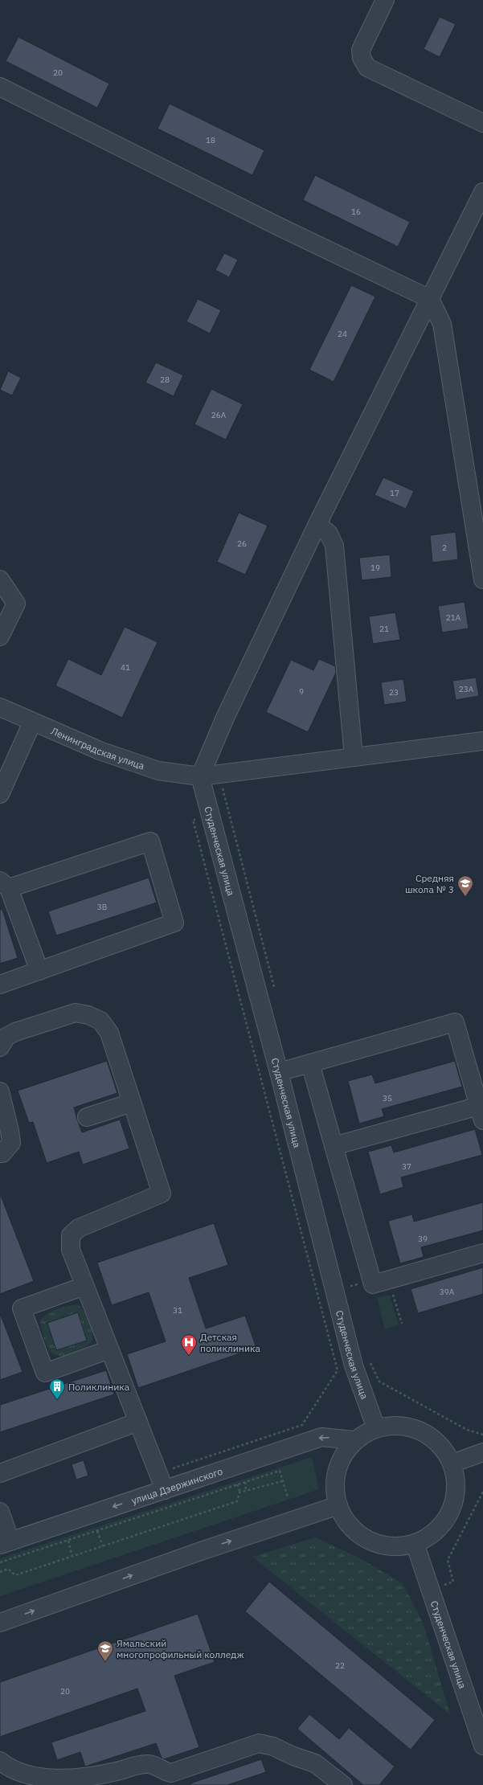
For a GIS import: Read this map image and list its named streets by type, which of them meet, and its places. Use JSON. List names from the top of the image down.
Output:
{
  "streets": {
    "street": ["Ленинградская улица", "Студенческая улица", "улица Дзержинского"]
  },
  "crossings": [
    ["Ленинградская улица", "Студенческая улица"]
  ],
  "places": {
    "school or university": ["Средняя школа № 3", "Ямальский многопрофильный колледж"],
    "hospital": ["Детская поликлиника"],
    "building": ["Поликлиника"]
  },
  "house_numbers": [
    "20",
    "18",
    "16",
    "24",
    "28",
    "26А",
    "17",
    "26",
    "2",
    "19",
    "21А",
    "21",
    "41",
    "23А",
    "9",
    "23",
    "3В",
    "35",
    "37",
    "39",
    "39А",
    "31",
    "22",
    "20"
  ]
}
